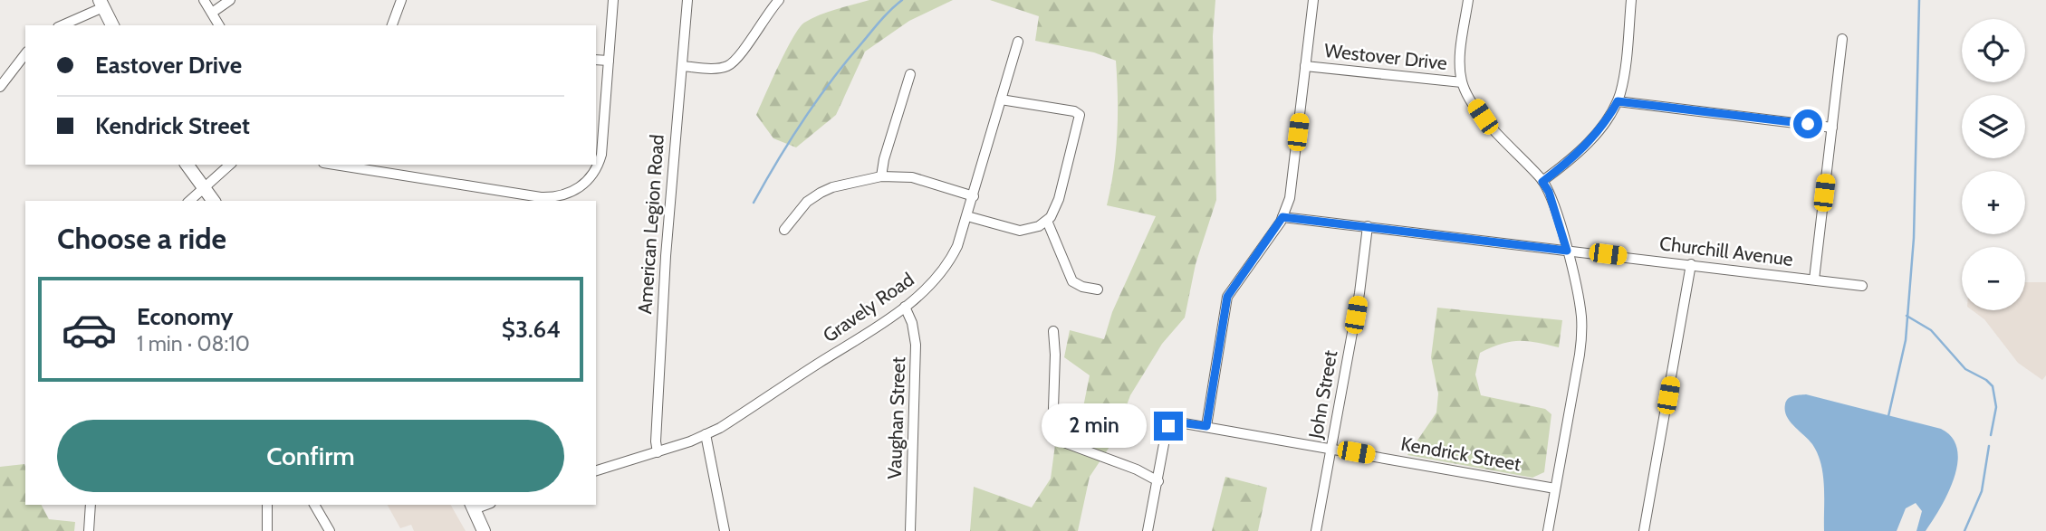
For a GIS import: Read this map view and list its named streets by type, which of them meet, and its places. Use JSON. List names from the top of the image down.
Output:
{
  "streets": {
    "street": [
      "Westover Drive",
      "American Legion Road",
      "Churchill Avenue",
      "Gravely Road",
      "John Street",
      "Vaughan Street",
      "Kendrick Street"
    ]
  },
  "crossings": [
    ["American Legion Road", "Gravely Road"],
    ["Churchill Avenue", "John Street"],
    ["Gravely Road", "Vaughan Street"],
    ["John Street", "Kendrick Street"]
  ],
  "page": {
    "map_buttons": ["+", "−"],
    "banner": ["Eastover Drive", "Kendrick Street"],
    "heading": "Choose a ride",
    "list": [
      {
        "name": "Economy",
        "note": "1 min · 08:10",
        "value": "$3.64"
      }
    ],
    "bubble": "2 min",
    "buttons": "Confirm"
  }
}
